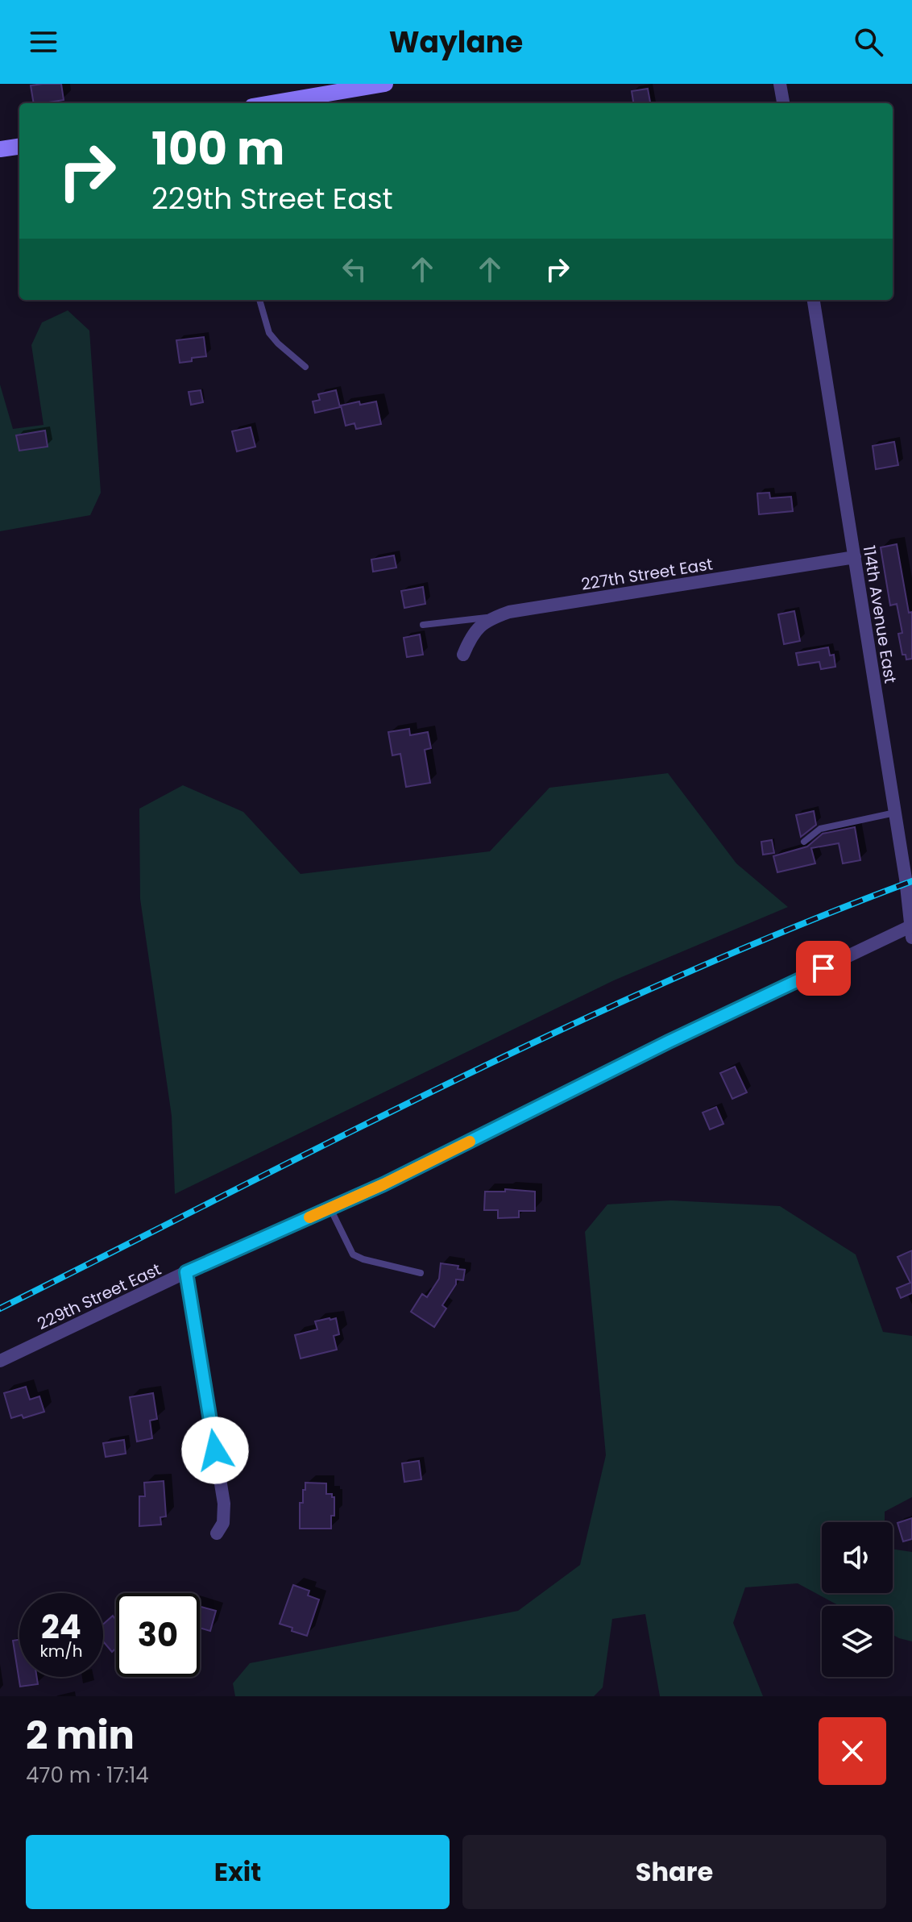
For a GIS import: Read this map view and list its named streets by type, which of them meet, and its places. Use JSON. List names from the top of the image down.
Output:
{
  "streets": {
    "street": ["227th Street East", "114th Avenue East", "229th Street East"]
  },
  "crossings": [
    ["227th Street East", "114th Avenue East"],
    ["114th Avenue East", "229th Street East"]
  ],
  "page": {
    "header": "Waylane",
    "turn": ["100 m", "229th Street East"],
    "speed": "24 km/h",
    "limit": "30",
    "heading": ["2 min", "470 m · 17:14"],
    "buttons": ["Exit", "Share"]
  }
}
